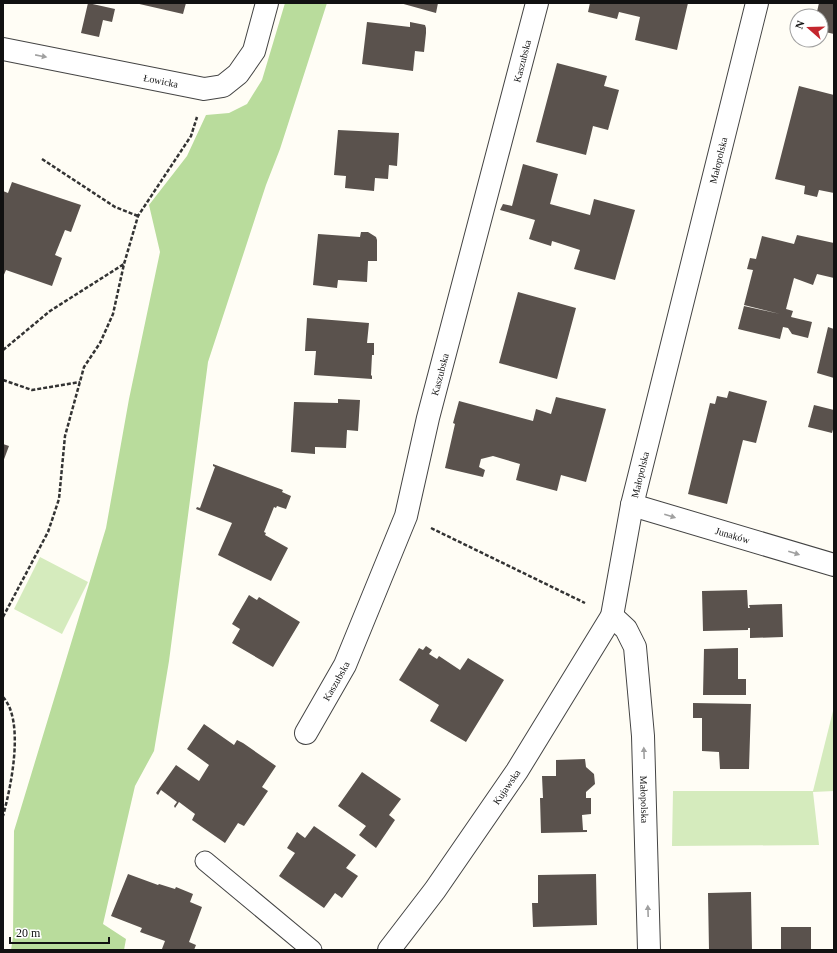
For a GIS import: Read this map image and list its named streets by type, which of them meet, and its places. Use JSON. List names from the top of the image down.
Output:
{
  "streets": {
    "street": [
      "Kaszubska",
      "Łowicka",
      "Małopolska",
      "Junaków",
      "Kujawska"
    ]
  },
  "crossings": [
    ["Małopolska", "Junaków"],
    ["Małopolska", "Kujawska"]
  ],
  "one_way": ["Łowicka", "Junaków"],
  "scale_bar": "20 m",
  "north": "left"
}
